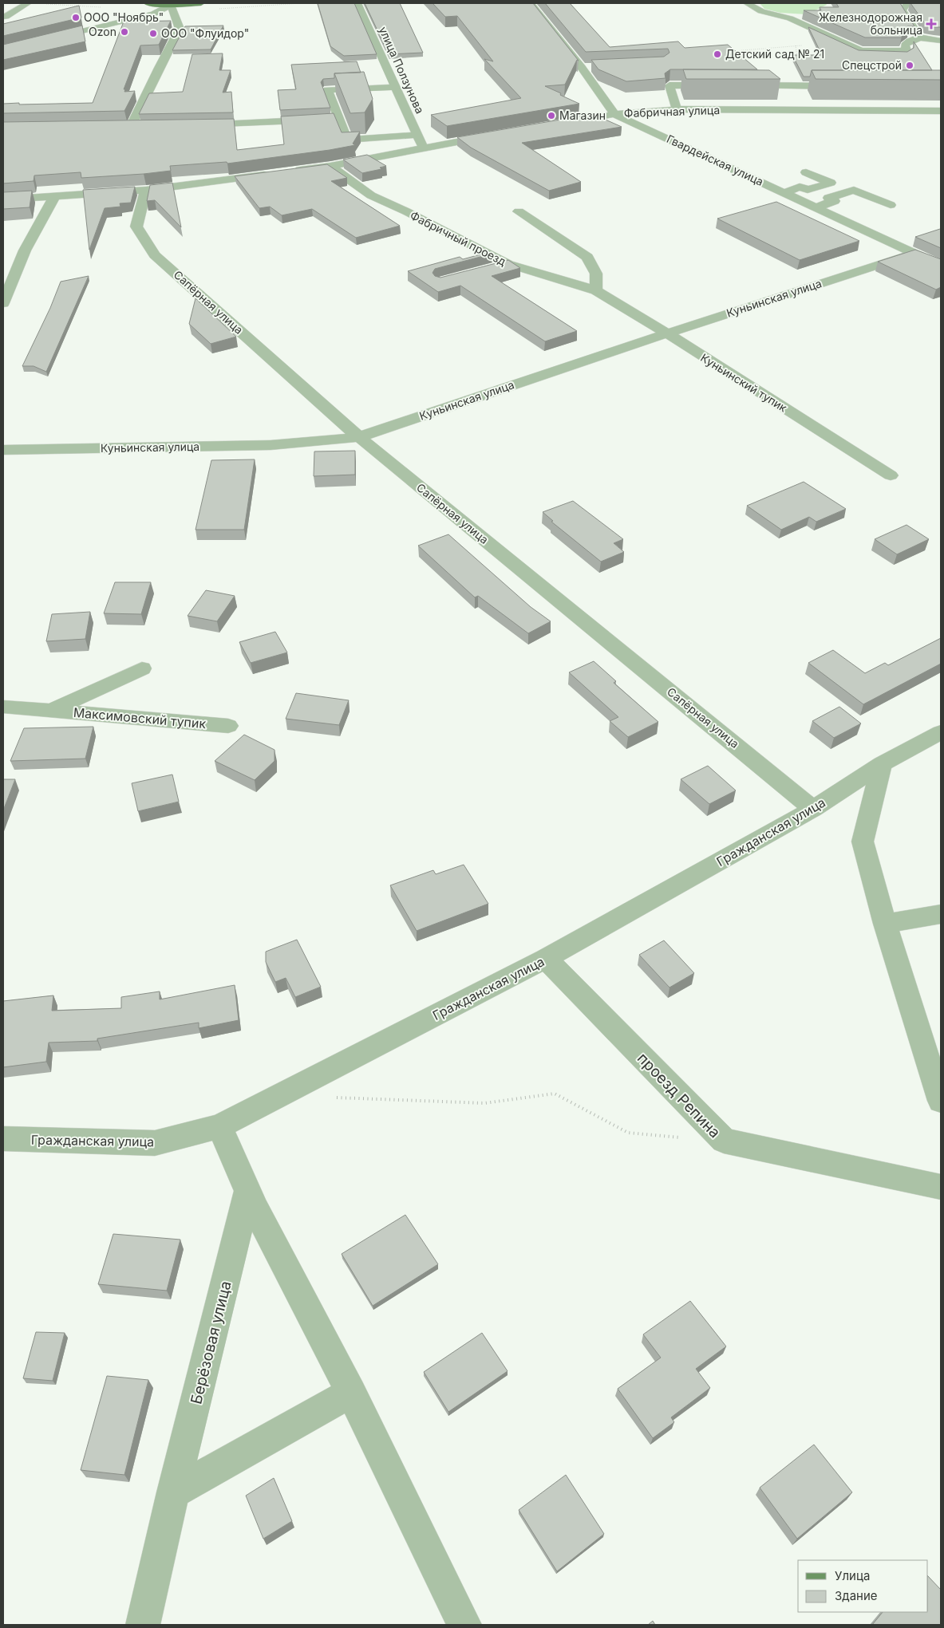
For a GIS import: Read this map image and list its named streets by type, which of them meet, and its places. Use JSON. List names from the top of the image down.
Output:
{
  "streets": {
    "street": [
      "улица Ползунова",
      "Фабричная улица",
      "Гвардейская улица",
      "Фабричный проезд",
      "Куньинская улица",
      "Сапёрная улица",
      "Куньинский тупик",
      "Максимовский тупик",
      "Гражданская улица",
      "проезд Репина",
      "Берёзовая улица"
    ]
  },
  "crossings": [
    ["Фабричная улица", "Гвардейская улица"],
    ["Гвардейская улица", "Куньинская улица"],
    ["Фабричный проезд", "Куньинский тупик"],
    ["Куньинская улица", "Сапёрная улица"],
    ["Куньинская улица", "Куньинский тупик"],
    ["Сапёрная улица", "Гражданская улица"],
    ["Гражданская улица", "проезд Репина"]
  ],
  "places": {
    "other": [
      "ООО \"Ноябрь\"",
      "Ozon",
      "ООО \"Флуидор\"",
      "Детский сад № 21",
      "Спецстрой",
      "Магазин"
    ],
    "health": ["Железнодорожная больница"]
  },
  "legend": ["Улица", "Здание"]
}
